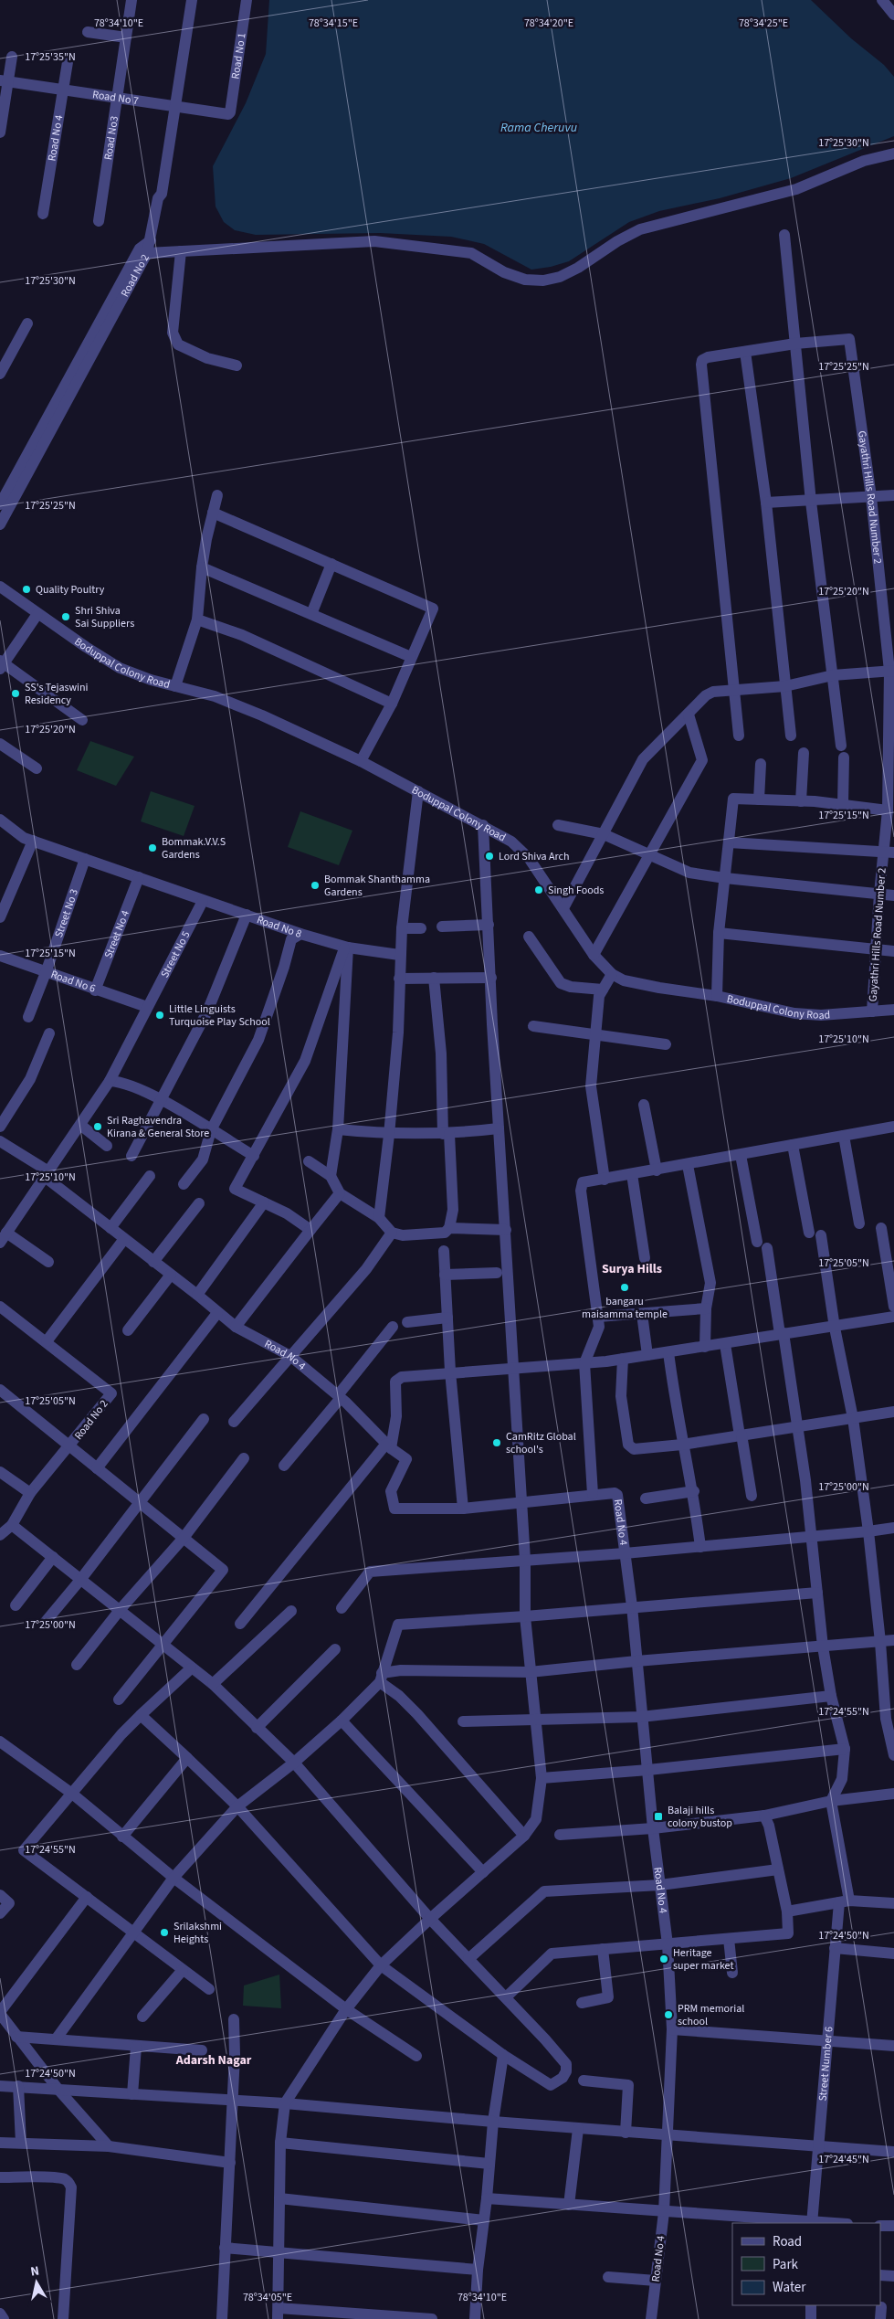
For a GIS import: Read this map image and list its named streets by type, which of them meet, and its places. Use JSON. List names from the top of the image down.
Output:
{
  "streets": {
    "street": [
      "Road No 1",
      "Road No 7",
      "Road No 4",
      "Road No3",
      "Road No 2",
      "Gayathri Hills Road Number 2",
      "Boduppal Colony Road",
      "Street No 3",
      "Road No 8",
      "Street No 4",
      "Street No 5",
      "Road No 6",
      "Street Number 6"
    ]
  },
  "crossings": [
    ["Road No 1", "Road No 7"],
    ["Road No 7", "Road No 4"],
    ["Road No 7", "Road No3"],
    ["Road No 7", "Road No 2"],
    ["Road No 4", "Street No 5"],
    ["Gayathri Hills Road Number 2", "Boduppal Colony Road"],
    ["Street No 3", "Road No 8"],
    ["Street No 3", "Road No 6"],
    ["Road No 8", "Street No 4"],
    ["Road No 8", "Street No 5"],
    ["Street No 4", "Road No 6"],
    ["Street No 5", "Road No 6"]
  ],
  "districts": ["Surya Hills", "Adarsh Nagar"],
  "water": ["Rama Cheruvu"],
  "places": {
    "other": [
      "Quality Poultry",
      "Shri Shiva Sai Suppliers",
      "SS's Tejaswini Residency",
      "Bommak.V.V.S Gardens",
      "Lord Shiva Arch",
      "Bommak Shanthamma Gardens",
      "Singh Foods",
      "Little Linguists Turquoise Play School",
      "Sri Raghavendra Kirana & General Store",
      "bangaru maisamma temple",
      "CamRitz Global school's",
      "Srilakshmi Heights",
      "Heritage super market",
      "PRM memorial school"
    ],
    "transit": ["Balaji hills colony bustop"]
  },
  "legend": ["Road", "Park", "Water"],
  "north": "top",
  "coordinates": [
    "78°34'20\"E",
    "78°34'25\"E",
    "78°34'10\"E",
    "78°34'15\"E",
    "17°25'35\"N",
    "17°25'30\"N",
    "17°25'25\"N",
    "17°25'20\"N",
    "17°25'15\"N",
    "17°25'10\"N",
    "17°25'05\"N",
    "17°25'00\"N",
    "17°24'55\"N",
    "17°24'50\"N",
    "17°24'45\"N",
    "78°34'05\"E"
  ]
}
